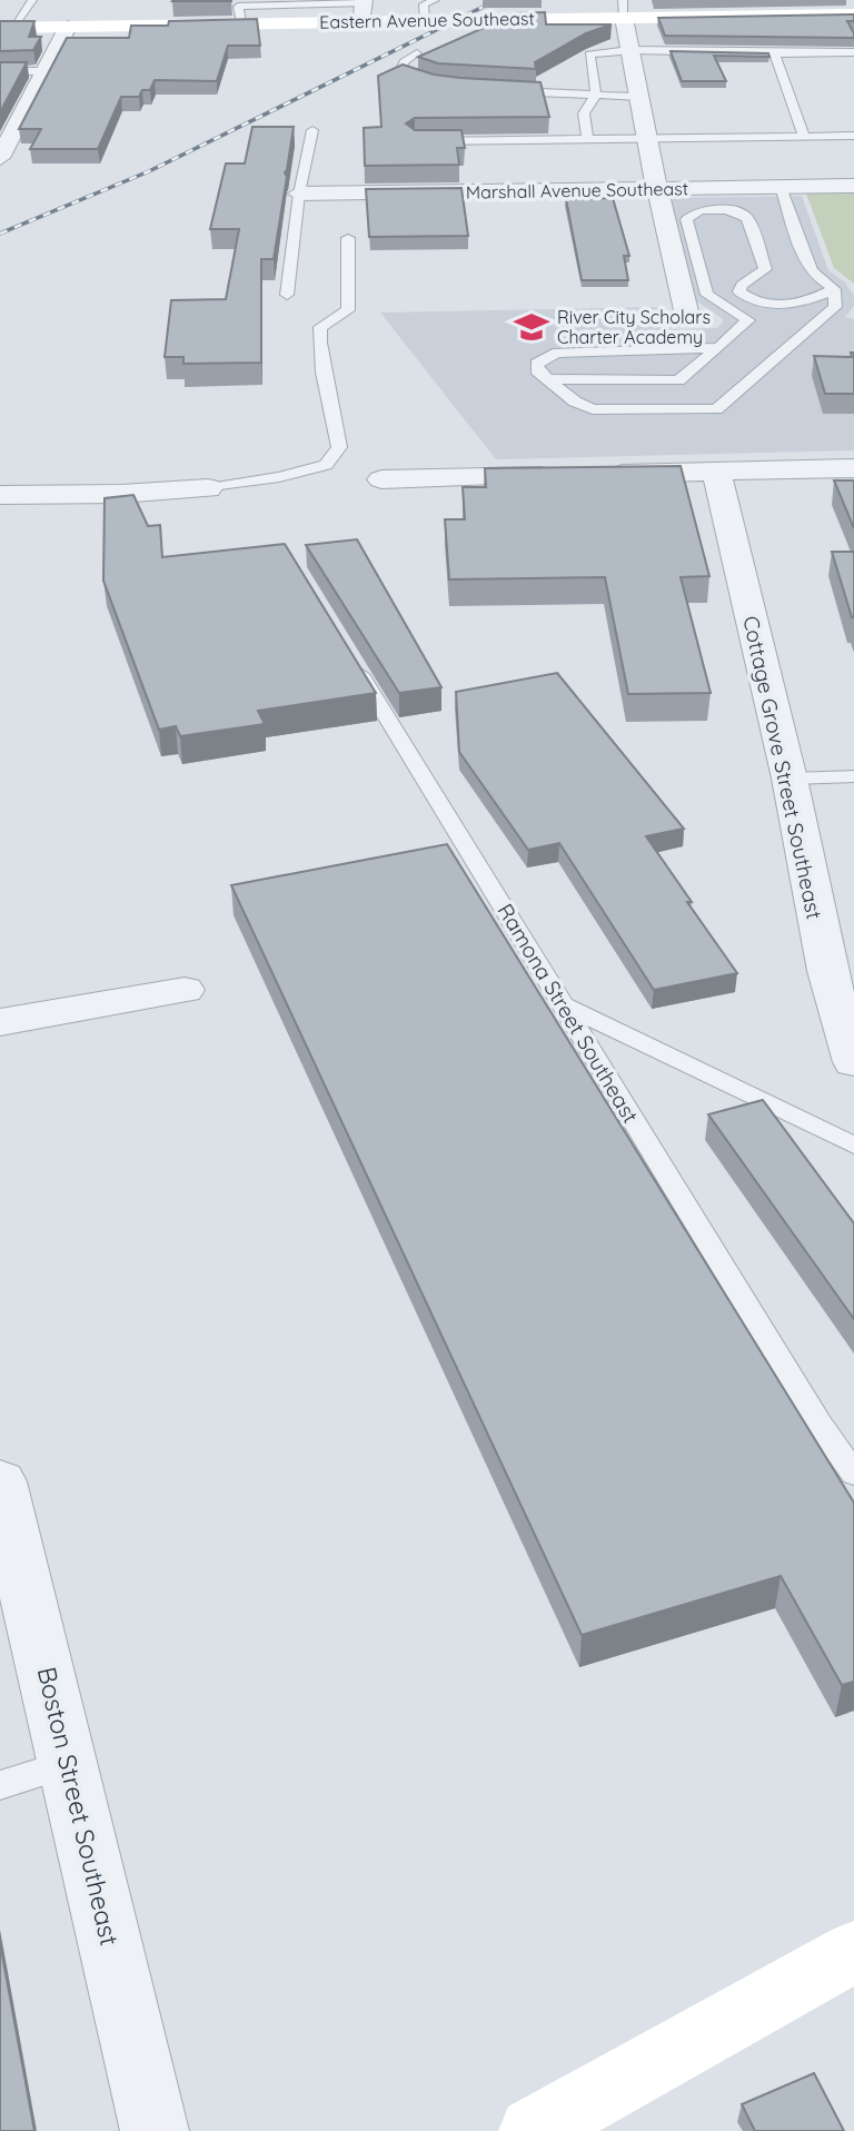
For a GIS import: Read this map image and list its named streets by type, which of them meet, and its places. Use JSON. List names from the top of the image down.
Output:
{
  "streets": {
    "main road": ["Eastern Avenue Southeast"],
    "street": ["Marshall Avenue Southeast", "Cottage Grove Street Southeast", "Boston Street Southeast"],
    "lane": ["Ramona Street Southeast"]
  },
  "places": {
    "school or university": ["River City Scholars Charter Academy"]
  }
}
